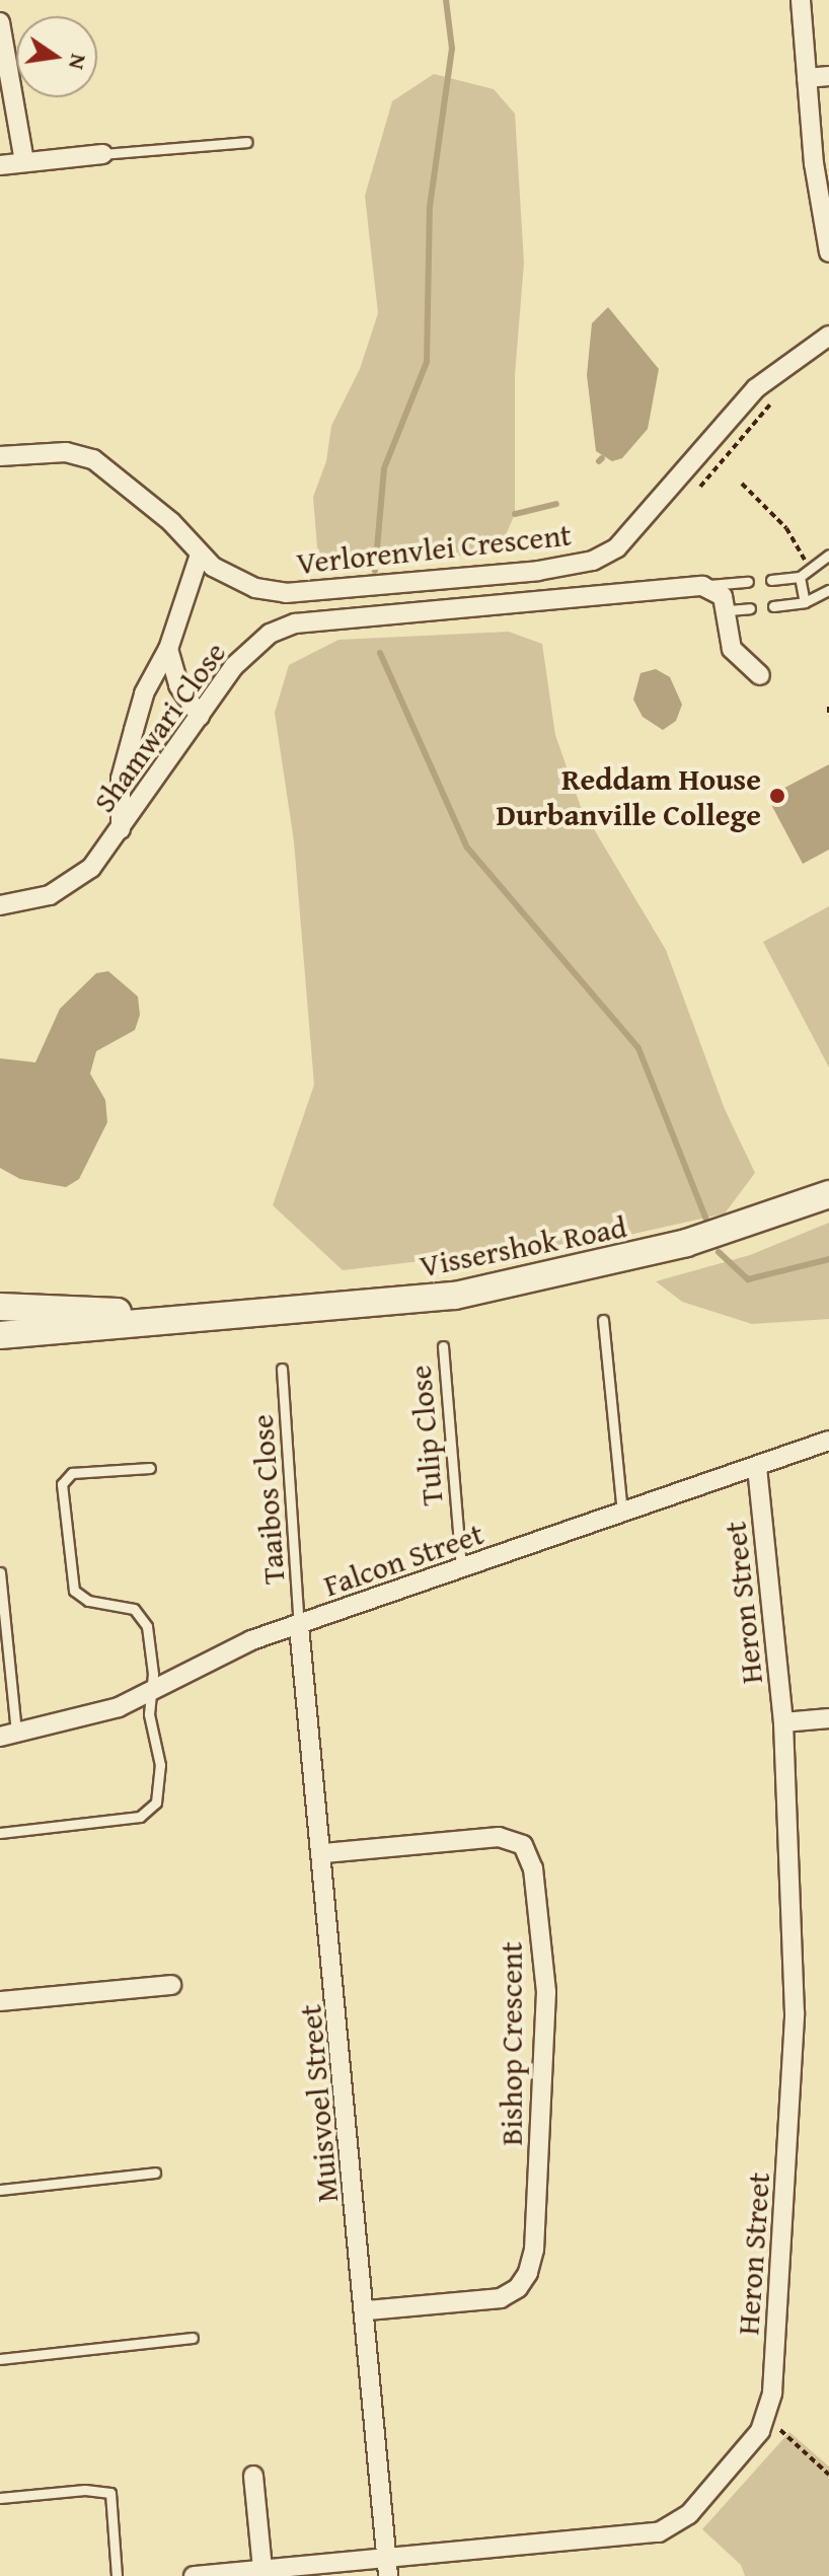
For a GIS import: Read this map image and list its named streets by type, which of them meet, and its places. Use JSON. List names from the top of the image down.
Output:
{
  "streets": {
    "main road": ["Vissershok Road"],
    "street": [
      "Verlorenvlei Crescent",
      "Shamwari Close",
      "Falcon Street",
      "Heron Street",
      "Bishop Crescent",
      "Muisvoel Street"
    ],
    "lane": ["Tulip Close", "Taaibos Close"]
  },
  "crossings": [
    ["Tulip Close", "Falcon Street"],
    ["Taaibos Close", "Falcon Street"],
    ["Taaibos Close", "Muisvoel Street"],
    ["Falcon Street", "Heron Street"],
    ["Falcon Street", "Muisvoel Street"],
    ["Heron Street", "Muisvoel Street"],
    ["Bishop Crescent", "Muisvoel Street"]
  ],
  "places": ["Reddam House Durbanville College"],
  "north": "right"
}
